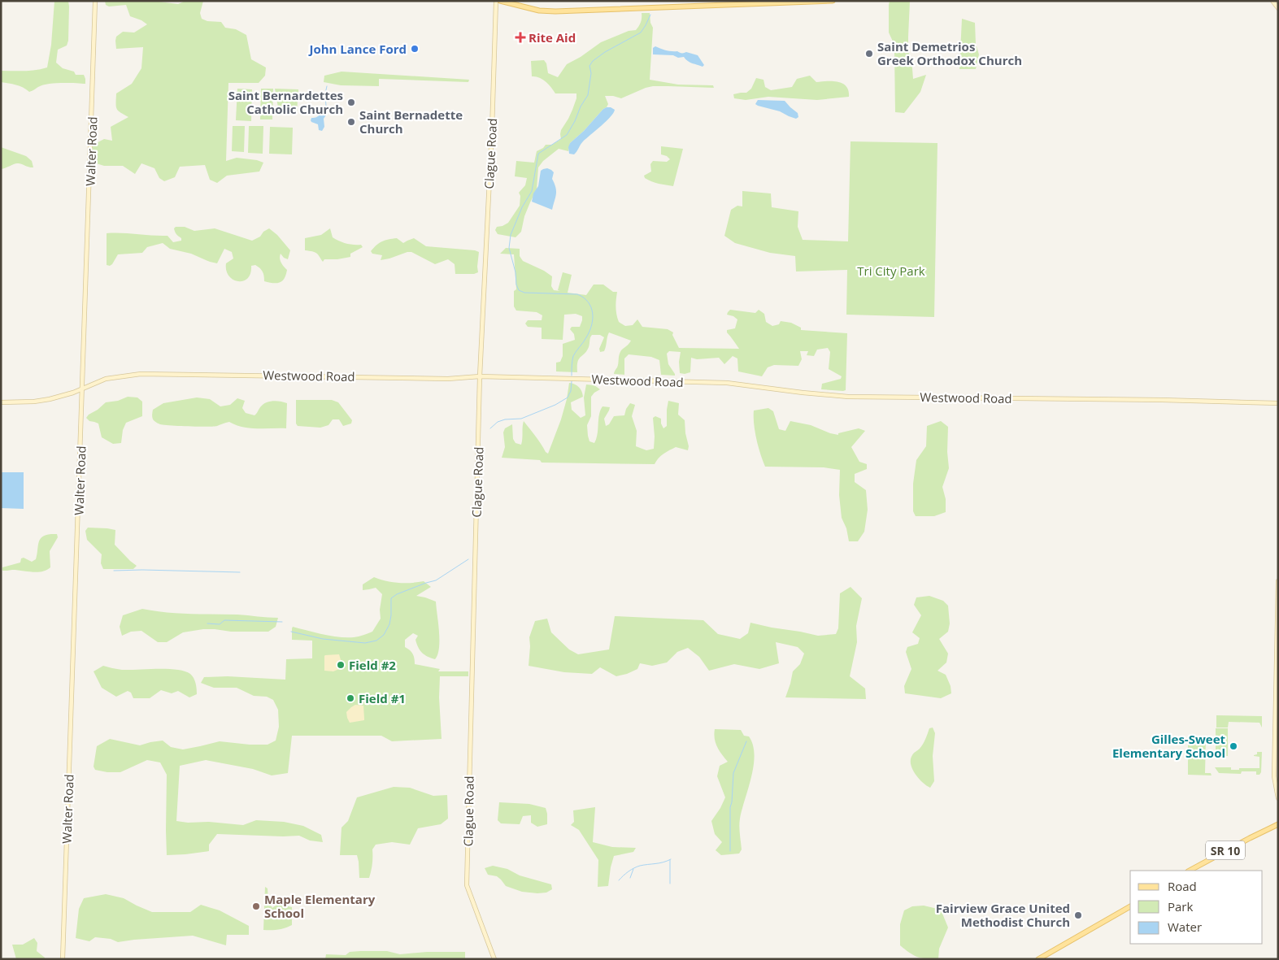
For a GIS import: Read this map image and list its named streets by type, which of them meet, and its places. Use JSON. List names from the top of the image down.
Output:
{
  "streets": {
    "main road": ["SR 10"],
    "street": ["Walter Road", "Clague Road", "Westwood Road"]
  },
  "crossings": [
    ["Walter Road", "Westwood Road"],
    ["Clague Road", "Westwood Road"]
  ],
  "parks": ["Tri City Park"],
  "places": {
    "health": ["Rite Aid"],
    "other": [
      "John Lance Ford",
      "Saint Demetrios Greek Orthodox Church",
      "Saint Bernardettes Catholic Church",
      "Saint Bernadette Church",
      "Field #2",
      "Field #1",
      "Gilles-Sweet Elementary School",
      "Maple Elementary School",
      "Fairview Grace United Methodist Church"
    ]
  },
  "legend": ["Road", "Park", "Water"]
}
